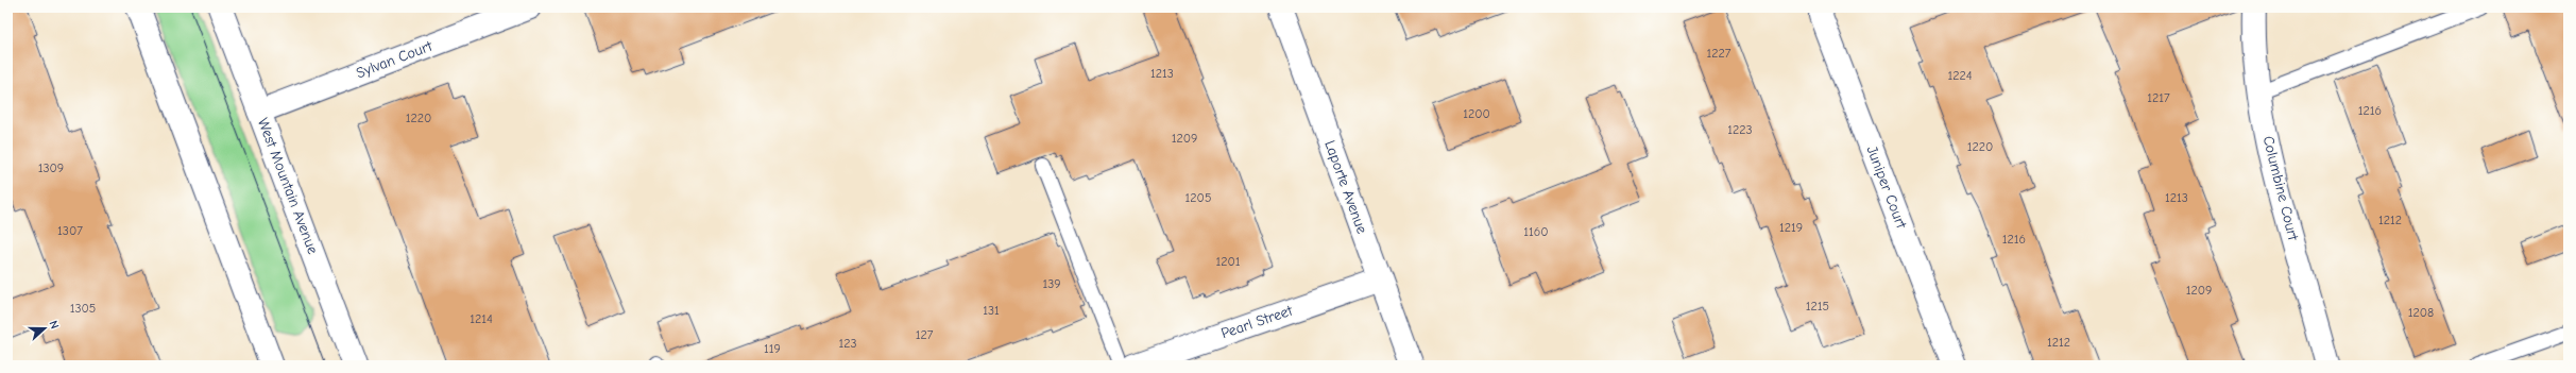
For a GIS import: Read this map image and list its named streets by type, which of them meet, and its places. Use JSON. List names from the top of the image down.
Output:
{
  "streets": {
    "street": [
      "Sylvan Court",
      "West Mountain Avenue",
      "Laporte Avenue",
      "Juniper Court",
      "Columbine Court",
      "Pearl Street"
    ]
  },
  "crossings": [
    ["Sylvan Court", "West Mountain Avenue"],
    ["Laporte Avenue", "Pearl Street"]
  ],
  "house_numbers": [
    "1227",
    "1213",
    "1224",
    "1217",
    "1216",
    "1200",
    "1220",
    "1223",
    "1209",
    "1220",
    "1309",
    "1205",
    "1213",
    "1212",
    "1219",
    "1307",
    "1160",
    "1216",
    "1201",
    "139",
    "1209",
    "1215",
    "1305",
    "131",
    "1208",
    "1214",
    "127",
    "1212",
    "123",
    "119"
  ],
  "north": "right"
}
